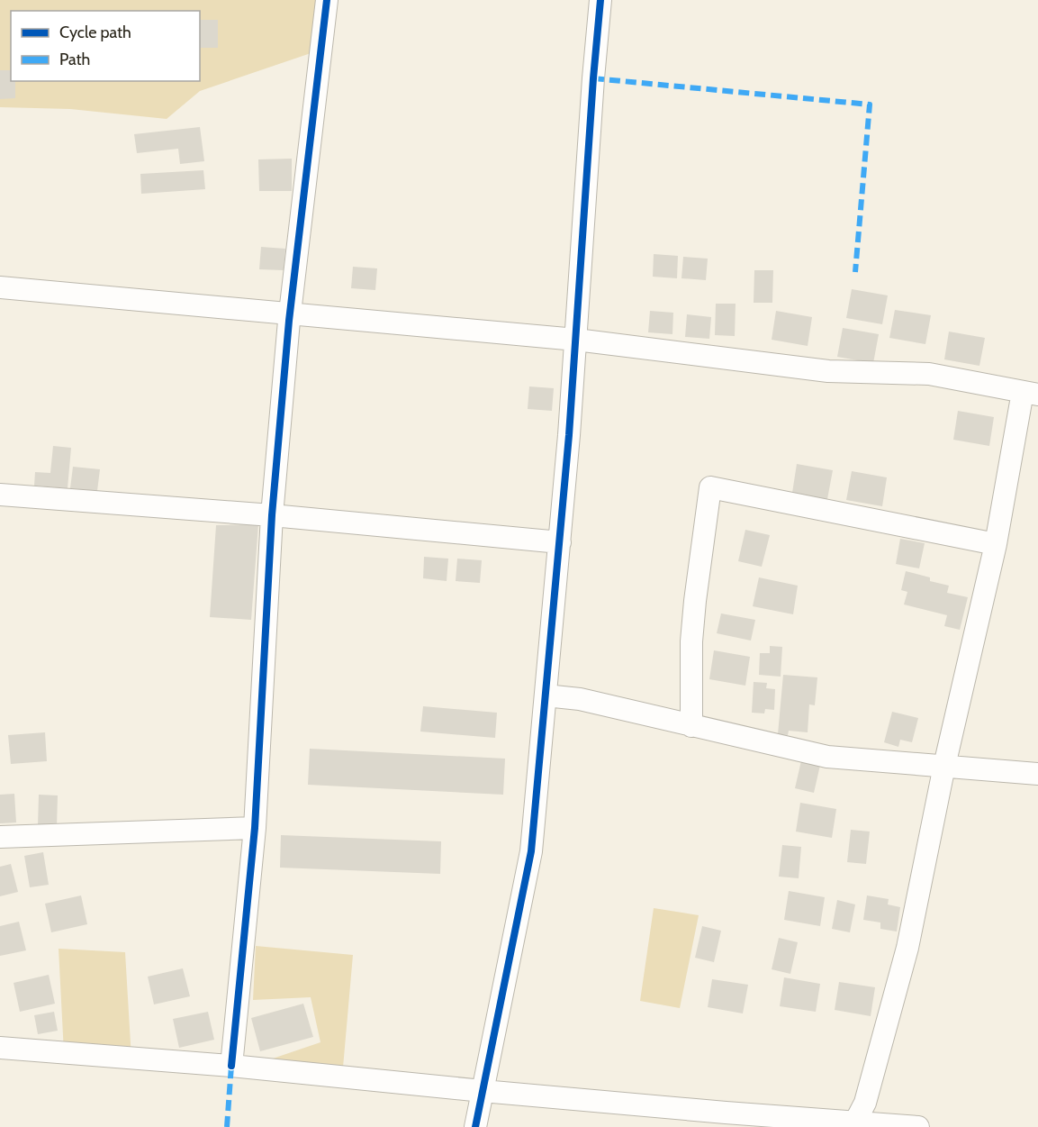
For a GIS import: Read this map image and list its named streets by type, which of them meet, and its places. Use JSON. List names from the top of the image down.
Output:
{
  "legend": ["Cycle path", "Path"]
}
